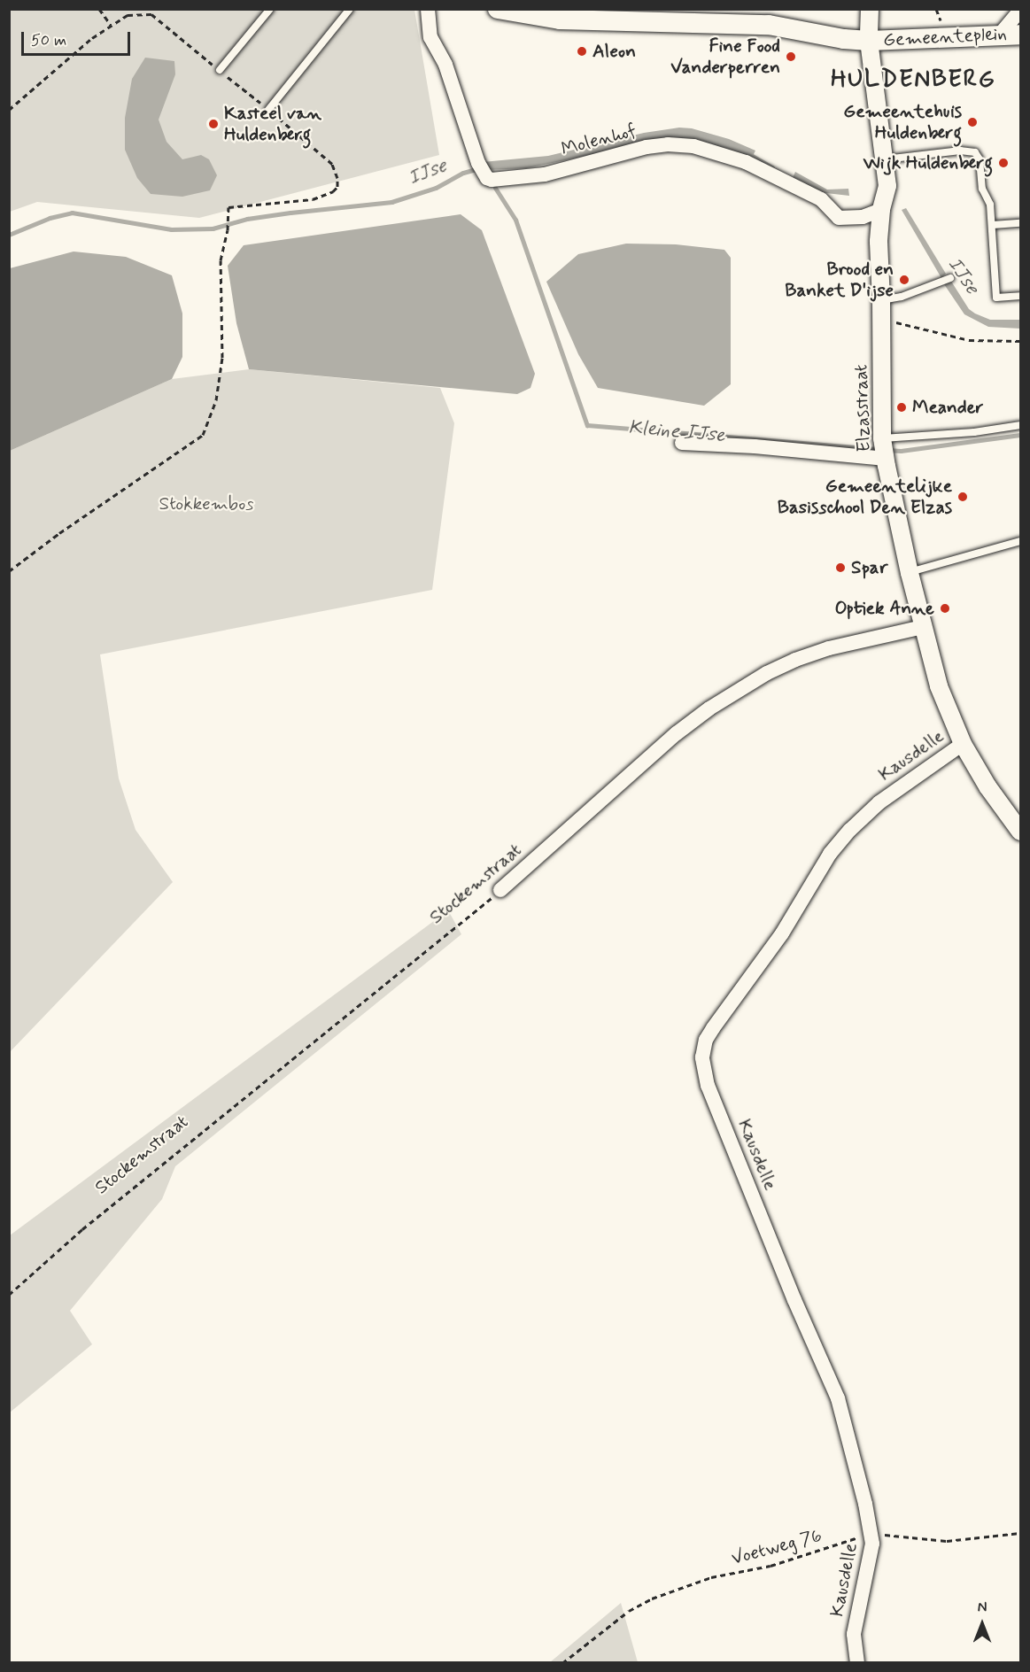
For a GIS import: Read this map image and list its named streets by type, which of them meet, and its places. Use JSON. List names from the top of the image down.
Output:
{
  "streets": {
    "main road": ["Gemeenteplein"],
    "street": [
      "Molenhof",
      "Elzasstraat",
      "Kausdelle",
      "Stockemstraat"
    ],
    "path": ["Voetweg 76"]
  },
  "crossings": [
    ["Gemeenteplein", "Molenhof"],
    ["Gemeenteplein", "Elzasstraat"],
    ["Molenhof", "Elzasstraat"],
    ["Elzasstraat", "Kausdelle"],
    ["Elzasstraat", "Stockemstraat"],
    ["Kausdelle", "Voetweg 76"]
  ],
  "districts": ["HULDENBERG"],
  "water": ["IJse", "Kleine IJse"],
  "parks": ["Stokkembos"],
  "places": [
    "Aleon",
    "Fine Food Vanderperren",
    "Gemeentehuis Huldenberg",
    "Kasteel van Huldenberg",
    "Wijk Huldenberg",
    "Brood en Banket D'ijse",
    "Meander",
    "Gemeentelijke Basisschool Den Elzas",
    "Spar",
    "Optiek Anne"
  ],
  "scale_bar": "50 m",
  "north": "top"
}
